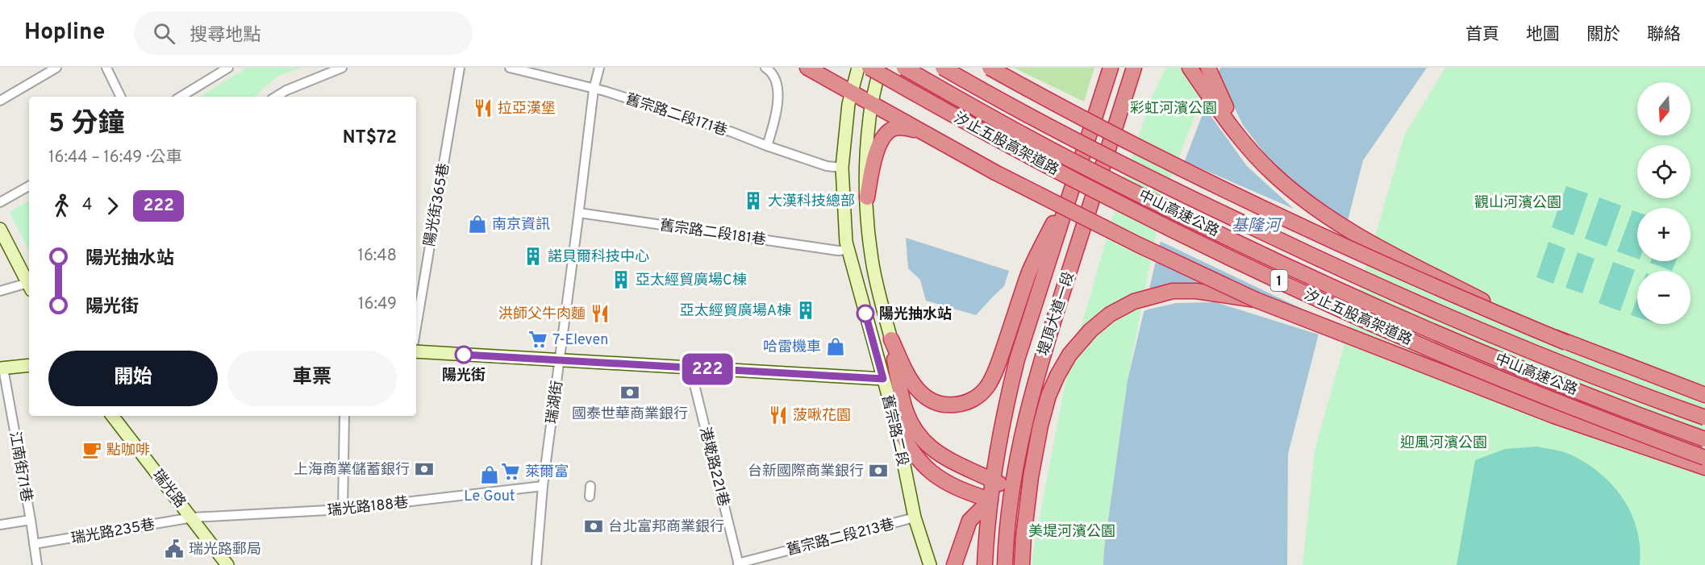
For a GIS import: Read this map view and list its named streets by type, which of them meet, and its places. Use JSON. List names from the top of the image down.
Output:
{
  "streets": {
    "highway": [
      "汐止五股高架道路",
      "中山高速公路",
      "1",
      "堤頂大道一段"
    ],
    "main road": ["舊宗路二段", "瑞光路"],
    "street": [
      "舊宗路二段171巷",
      "陽光街365巷",
      "舊宗路二段181巷",
      "瑞湖街",
      "江南街71巷",
      "港墘路221巷",
      "瑞光路188巷",
      "瑞光路235巷",
      "舊宗路二段213巷"
    ]
  },
  "crossings": [
    ["舊宗路二段171巷", "瑞湖街"],
    ["舊宗路二段171巷", "舊宗路二段"],
    ["舊宗路二段181巷", "瑞湖街"],
    ["舊宗路二段181巷", "舊宗路二段"],
    ["瑞湖街", "瑞光路188巷"],
    ["舊宗路二段", "舊宗路二段213巷"],
    ["江南街71巷", "瑞光路235巷"],
    ["港墘路221巷", "舊宗路二段213巷"],
    ["瑞光路", "瑞光路188巷"],
    ["瑞光路", "瑞光路235巷"],
    ["瑞光路188巷", "瑞光路235巷"]
  ],
  "water": ["基隆河"],
  "parks": [
    "彩虹河濱公園",
    "觀山河濱公園",
    "迎風河濱公園",
    "美堤河濱公園"
  ],
  "places": {
    "restaurant": ["拉亞漢堡", "洪師父牛肉麵", "菠啾花園"],
    "building": [
      "大漢科技總部",
      "諾貝爾科技中心",
      "亞太經貿廣場C棟",
      "亞太經貿廣場A棟"
    ],
    "shop": ["南京資訊", "哈雷機車", "Le Gout"],
    "other": ["陽光抽水站", "陽光街"],
    "supermarket": ["7-Eleven", "萊爾富"],
    "bank": [
      "國泰世華商業銀行",
      "上海商業儲蓄銀行",
      "台新國際商業銀行",
      "台北富邦商業銀行"
    ],
    "cafe": ["點咖啡"],
    "public building": ["瑞光路郵局"]
  },
  "lines": ["bus line 222"],
  "north": "bottom",
  "page": {
    "header": "Hopline",
    "search": "搜尋地點",
    "nav": [
      "首頁",
      "地圖",
      "關於",
      "聯絡"
    ],
    "on_map": "222",
    "map_buttons": ["+", "−"],
    "heading": ["5 分鐘", "16:44 – 16:49 · 公車", "NT$72"],
    "legs": ["4", "222"],
    "list": [
      {
        "name": "陽光抽水站",
        "value": "16:48"
      },
      {
        "name": "陽光街",
        "value": "16:49"
      }
    ],
    "buttons": ["開始", "車票"]
  }
}
